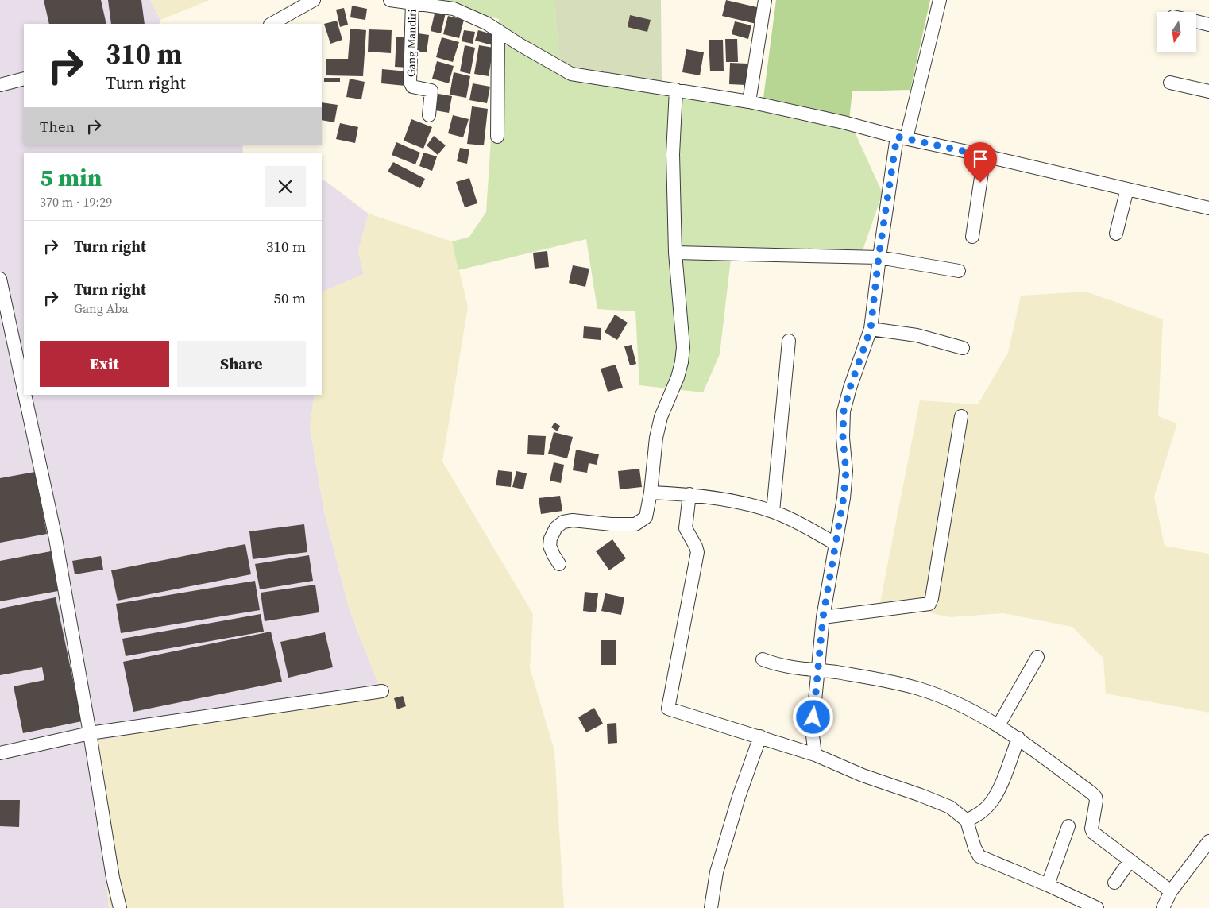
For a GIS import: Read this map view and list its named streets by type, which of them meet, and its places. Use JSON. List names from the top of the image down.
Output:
{
  "streets": {
    "street": ["Gang Mandiri"]
  },
  "north": "bottom",
  "page": {
    "turn": ["310 m", "Turn right"],
    "then": "Then",
    "heading": ["5 min", "370 m · 19:29"],
    "list": [
      {
        "name": "Turn right",
        "value": "310 m"
      },
      {
        "name": "Turn right",
        "note": "Gang Aba",
        "value": "50 m"
      }
    ],
    "buttons": ["Exit", "Share"]
  }
}
